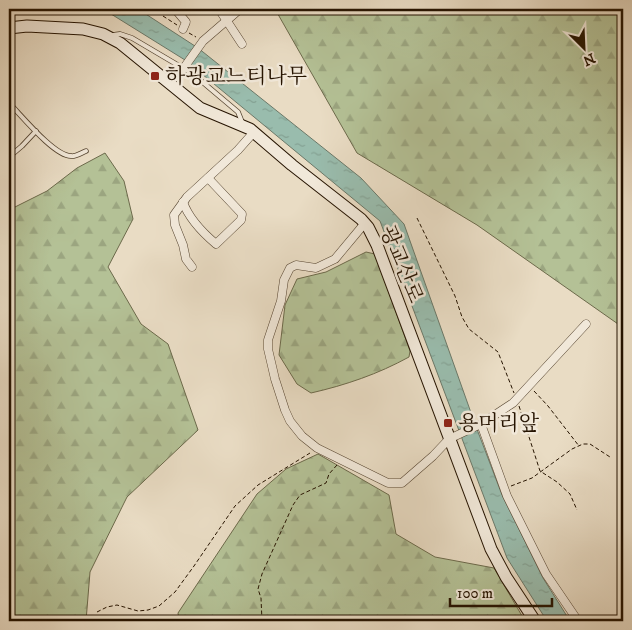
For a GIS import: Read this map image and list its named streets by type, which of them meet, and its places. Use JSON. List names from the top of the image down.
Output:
{
  "streets": {
    "street": ["광교산로"]
  },
  "places": {
    "transit": ["하광교느티나무", "용머리앞"]
  },
  "scale_bar": "100 m",
  "north": "bottom right"
}
